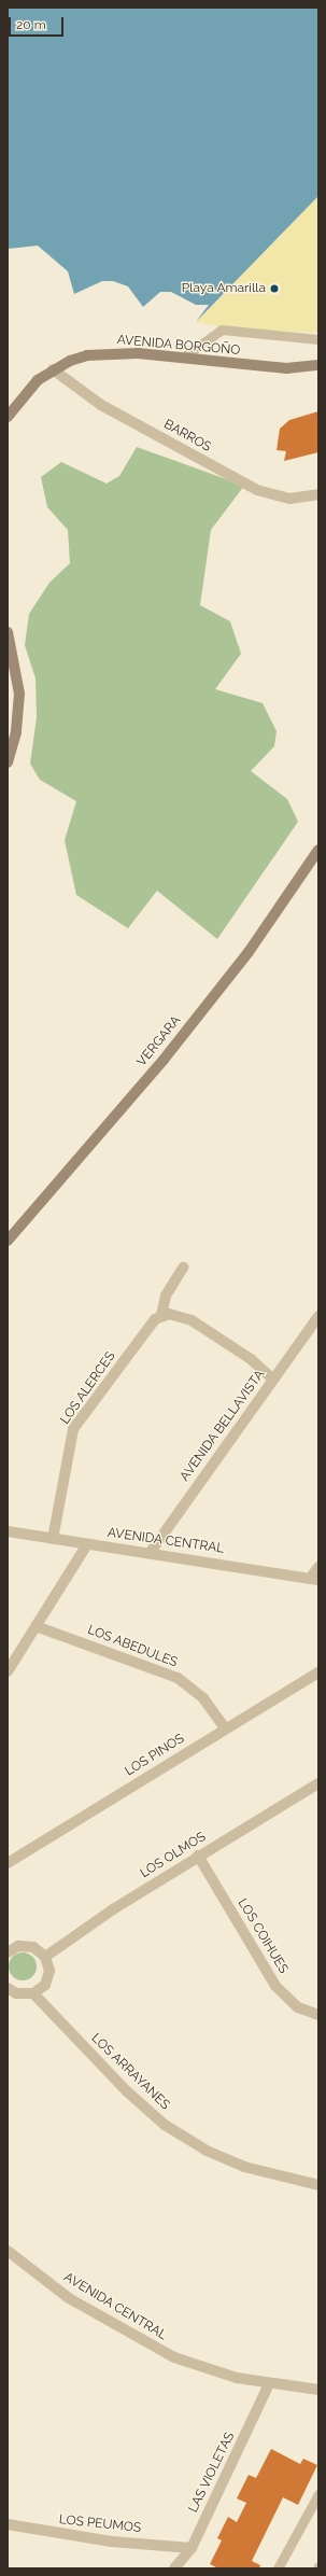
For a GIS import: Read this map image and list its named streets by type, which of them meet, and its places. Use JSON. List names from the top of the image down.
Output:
{
  "streets": {
    "street": [
      "AVENIDA BORGOÑO",
      "BARROS",
      "VERGARA",
      "LOS ALERCES",
      "AVENIDA BELLAVISTA",
      "AVENIDA CENTRAL",
      "LOS ABEDULES",
      "LOS PINOS",
      "LOS OLMOS",
      "LOS COIHUES",
      "LOS ARRAYANES",
      "LAS VIOLETAS",
      "LOS PEUMOS"
    ]
  },
  "crossings": [
    ["AVENIDA BORGOÑO", "BARROS"],
    ["LOS ALERCES", "AVENIDA CENTRAL"],
    ["AVENIDA BELLAVISTA", "AVENIDA CENTRAL"],
    ["AVENIDA CENTRAL", "LAS VIOLETAS"],
    ["LOS ABEDULES", "LOS PINOS"],
    ["LOS OLMOS", "LOS COIHUES"],
    ["LAS VIOLETAS", "LOS PEUMOS"]
  ],
  "places": ["Playa Amarilla"],
  "scale_bar": "20 m"
}
